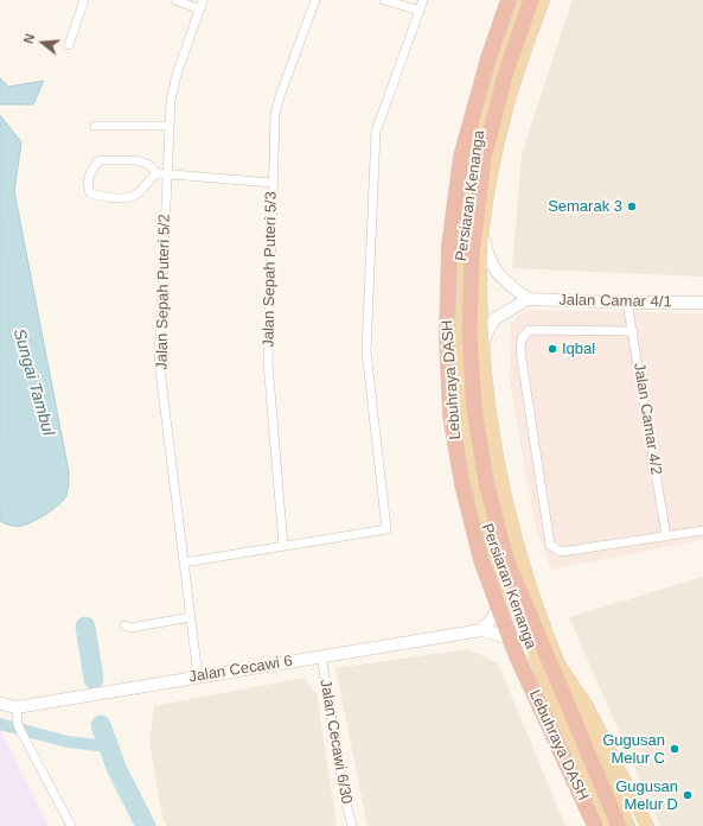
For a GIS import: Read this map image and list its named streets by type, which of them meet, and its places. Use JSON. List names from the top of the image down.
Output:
{
  "streets": {
    "highway": ["Lebuhraya DASH"],
    "main road": ["Persiaran Kenanga"],
    "street": [
      "Jalan Sepah Puteri 5/3",
      "Jalan Sepah Puteri 5/2",
      "Jalan Camar 4/1",
      "Jalan Camar 4/2",
      "Jalan Cecawi 6",
      "Jalan Cecawi 6/30"
    ]
  },
  "crossings": [
    ["Jalan Sepah Puteri 5/2", "Jalan Cecawi 6"],
    ["Jalan Camar 4/1", "Jalan Camar 4/2"],
    ["Jalan Cecawi 6", "Jalan Cecawi 6/30"]
  ],
  "water": ["Sungai Tambul"],
  "places": [
    "Semarak 3",
    "Iqbal",
    "Gugusan Melur C",
    "Gugusan Melur D"
  ],
  "north": "left"
}
